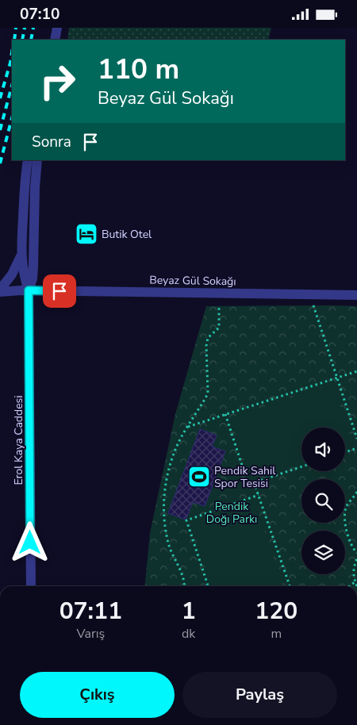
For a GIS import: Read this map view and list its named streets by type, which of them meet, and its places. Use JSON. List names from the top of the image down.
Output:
{
  "streets": {
    "street": ["Beyaz Gül Sokağı", "Erol Kaya Caddesi"]
  },
  "crossings": [
    ["Beyaz Gül Sokağı", "Erol Kaya Caddesi"]
  ],
  "parks": ["Pendik Doğı Parkı"],
  "places": {
    "hotel": ["Butik Otel"],
    "sports": ["Pendik Sahil Spor Tesisi"]
  },
  "page": {
    "status": "07:10",
    "turn": ["110 m", "Beyaz Gül Sokağı"],
    "then": "Sonra",
    "eta": [
      "07:11",
      "Varış",
      "1",
      "dk",
      "120",
      "m"
    ],
    "buttons": ["Çıkış", "Paylaş"]
  }
}
